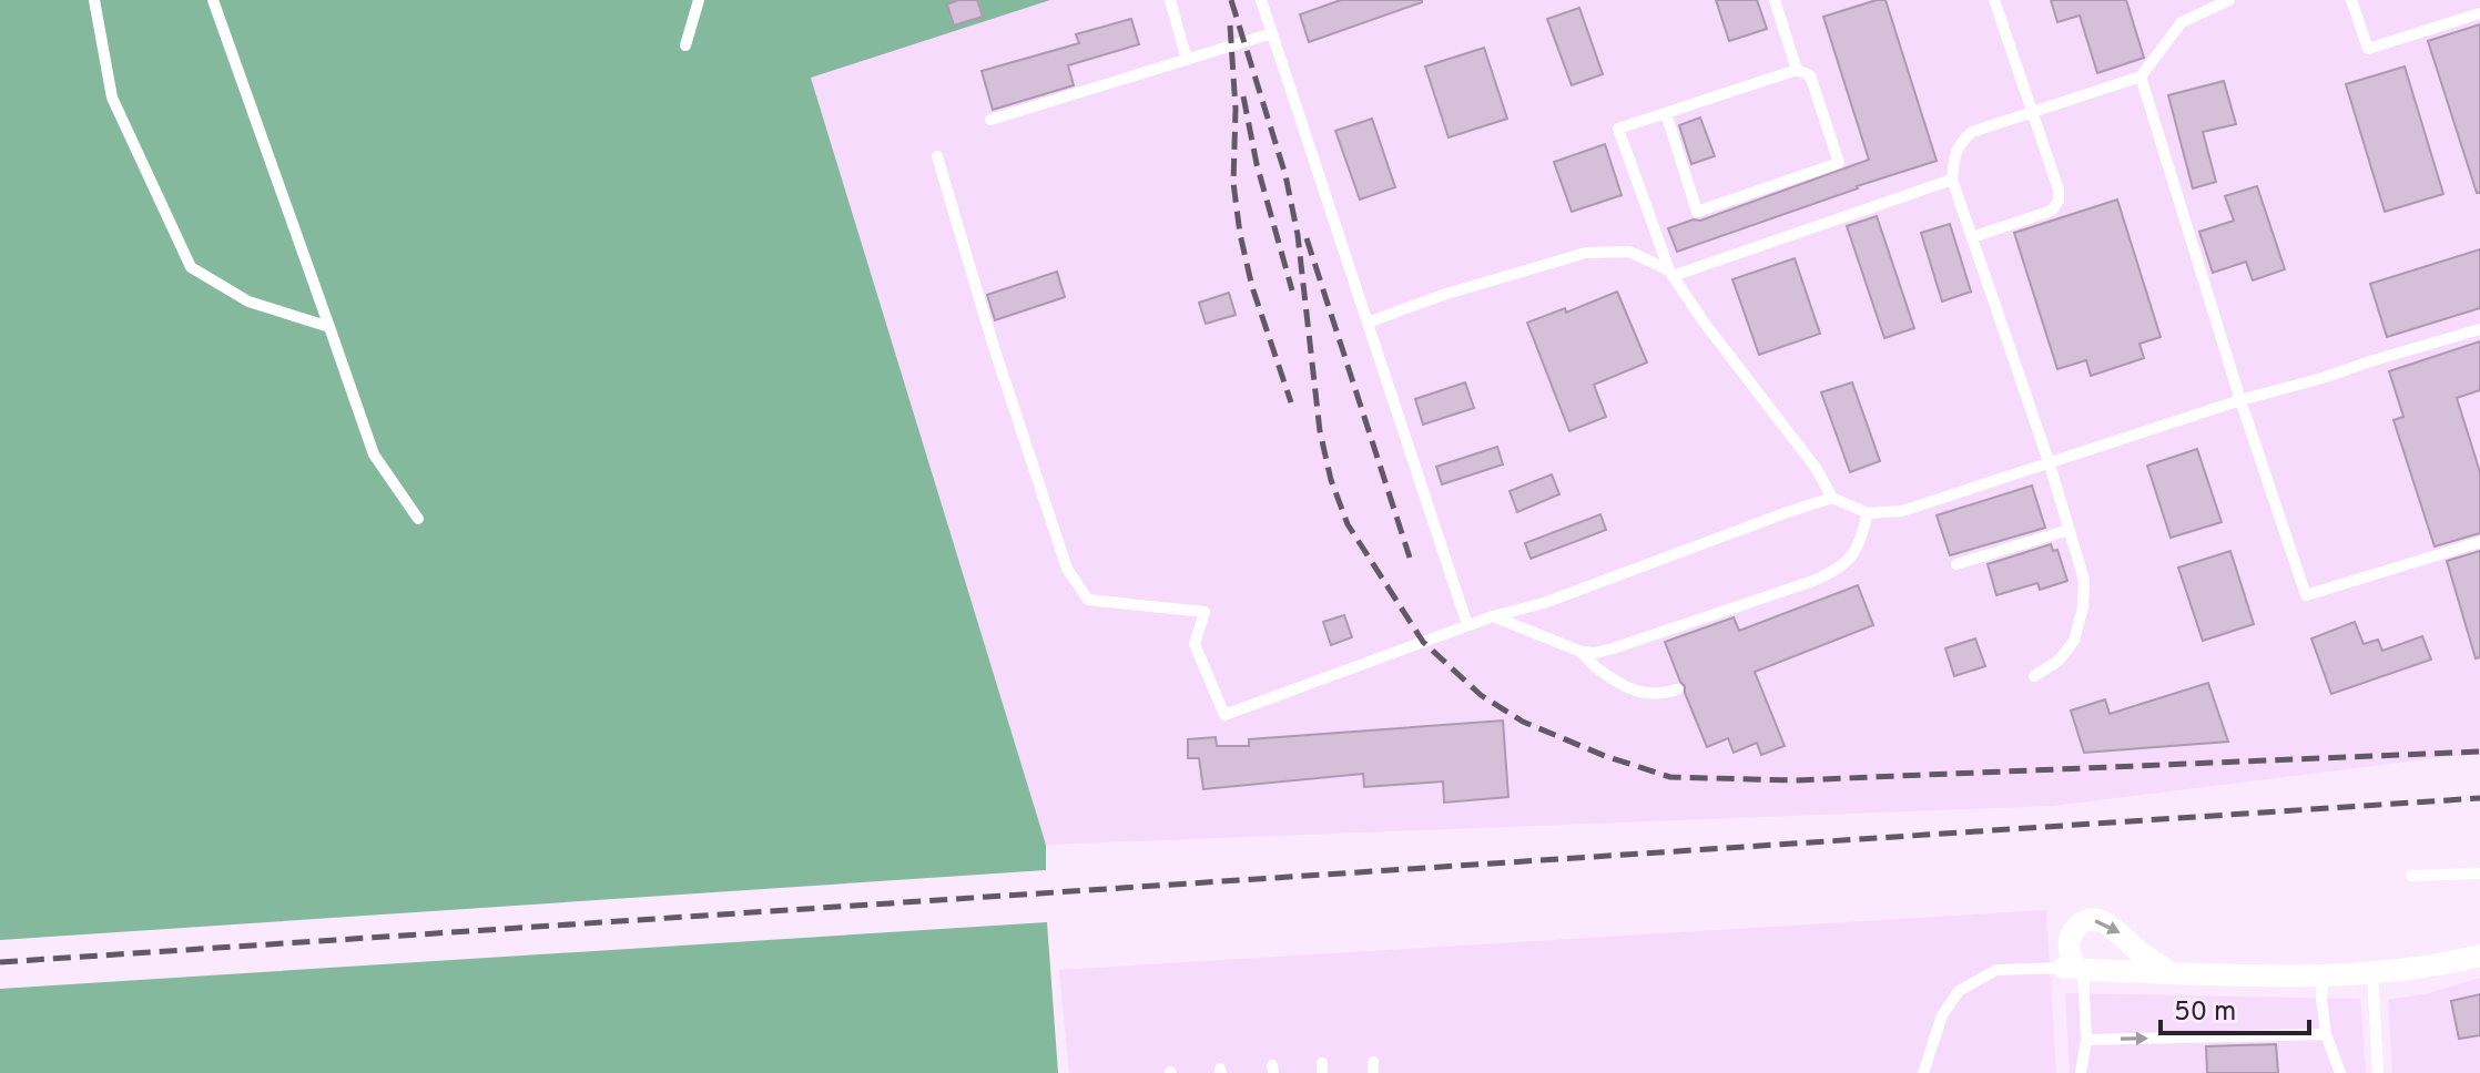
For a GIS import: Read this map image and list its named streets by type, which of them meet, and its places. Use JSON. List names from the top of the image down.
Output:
{
  "scale_bar": "50 m"
}
